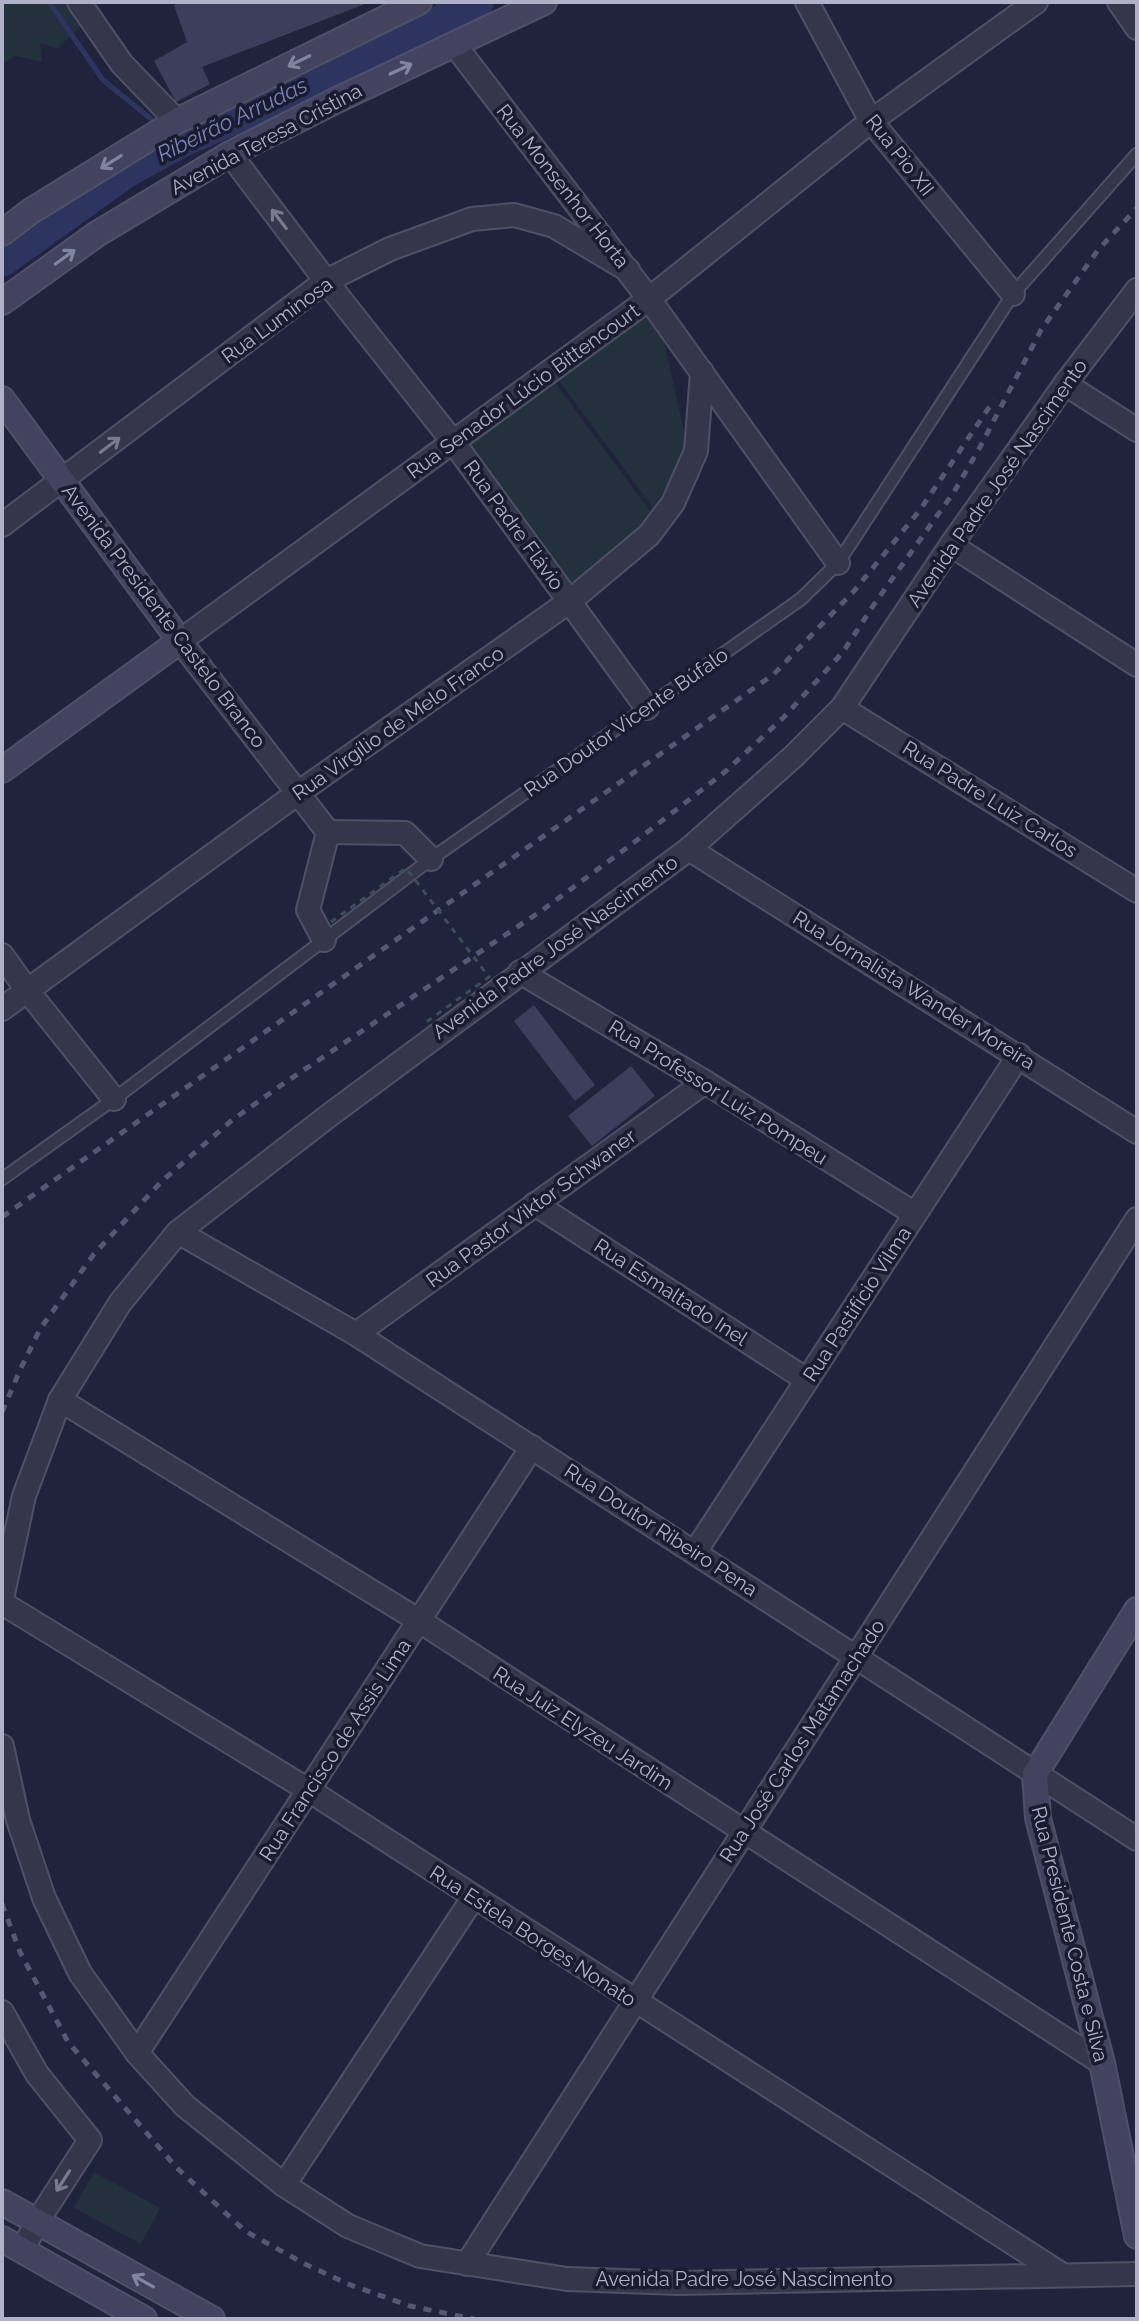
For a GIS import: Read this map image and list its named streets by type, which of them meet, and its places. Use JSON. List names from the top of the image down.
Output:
{
  "streets": {
    "main road": [
      "Avenida Teresa Cristina",
      "Rua Senador Lúcio Bittencourt",
      "Avenida Presidente Castelo Branco",
      "Rua Presidente Costa e Silva"
    ],
    "street": [
      "Rua Pio XII",
      "Rua Monsenhor Horta",
      "Rua Luminosa",
      "Avenida Padre José Nascimento",
      "Rua Padre Flávio",
      "Rua Virgílio de Melo Franco",
      "Rua Padre Luiz Carlos",
      "Rua Jornalista Wander Moreira",
      "Rua Professor Luiz Pompeu",
      "Rua Pastor Viktor Schwaner",
      "Rua Esmaltado Inel",
      "Rua Pastifício Vilma",
      "Rua Doutor Ribeiro Pena",
      "Rua Juiz Elyzeu Jardim",
      "Rua José Carlos Matamachado",
      "Rua Francisco de Assis Lima",
      "Rua Estela Borges Nonato"
    ],
    "lane": ["Rua Doutor Vicente Búfalo"]
  },
  "crossings": [
    ["Avenida Teresa Cristina", "Rua Monsenhor Horta"],
    ["Avenida Teresa Cristina", "Rua Padre Flávio"],
    ["Rua Pio XII", "Rua Senador Lúcio Bittencourt"],
    ["Rua Pio XII", "Rua Doutor Vicente Búfalo"],
    ["Rua Monsenhor Horta", "Rua Luminosa"],
    ["Rua Monsenhor Horta", "Rua Senador Lúcio Bittencourt"],
    ["Rua Monsenhor Horta", "Rua Doutor Vicente Búfalo"],
    ["Rua Monsenhor Horta", "Rua Virgílio de Melo Franco"],
    ["Rua Luminosa", "Rua Padre Flávio"],
    ["Rua Luminosa", "Avenida Presidente Castelo Branco"],
    ["Rua Senador Lúcio Bittencourt", "Rua Padre Flávio"],
    ["Rua Senador Lúcio Bittencourt", "Avenida Presidente Castelo Branco"],
    ["Avenida Padre José Nascimento", "Rua Padre Luiz Carlos"],
    ["Avenida Padre José Nascimento", "Rua Jornalista Wander Moreira"],
    ["Avenida Padre José Nascimento", "Rua Professor Luiz Pompeu"],
    ["Avenida Padre José Nascimento", "Rua Doutor Ribeiro Pena"],
    ["Avenida Padre José Nascimento", "Rua Juiz Elyzeu Jardim"],
    ["Avenida Padre José Nascimento", "Rua José Carlos Matamachado"],
    ["Avenida Padre José Nascimento", "Rua Francisco de Assis Lima"],
    ["Avenida Padre José Nascimento", "Rua Estela Borges Nonato"],
    ["Rua Padre Flávio", "Rua Doutor Vicente Búfalo"],
    ["Rua Padre Flávio", "Rua Virgílio de Melo Franco"],
    ["Avenida Presidente Castelo Branco", "Rua Virgílio de Melo Franco"],
    ["Rua Jornalista Wander Moreira", "Rua Pastifício Vilma"],
    ["Rua Professor Luiz Pompeu", "Rua Pastor Viktor Schwaner"],
    ["Rua Professor Luiz Pompeu", "Rua Pastifício Vilma"],
    ["Rua Pastor Viktor Schwaner", "Rua Esmaltado Inel"],
    ["Rua Pastor Viktor Schwaner", "Rua Doutor Ribeiro Pena"],
    ["Rua Esmaltado Inel", "Rua Pastifício Vilma"],
    ["Rua Pastifício Vilma", "Rua Doutor Ribeiro Pena"],
    ["Rua Doutor Ribeiro Pena", "Rua José Carlos Matamachado"],
    ["Rua Doutor Ribeiro Pena", "Rua Francisco de Assis Lima"],
    ["Rua Doutor Ribeiro Pena", "Rua Presidente Costa e Silva"],
    ["Rua Juiz Elyzeu Jardim", "Rua José Carlos Matamachado"],
    ["Rua Juiz Elyzeu Jardim", "Rua Francisco de Assis Lima"],
    ["Rua Juiz Elyzeu Jardim", "Rua Presidente Costa e Silva"],
    ["Rua José Carlos Matamachado", "Rua Estela Borges Nonato"],
    ["Rua Francisco de Assis Lima", "Rua Estela Borges Nonato"]
  ],
  "one_way": ["Rua Luminosa"],
  "water": ["Ribeirão Arrudas"]
}
